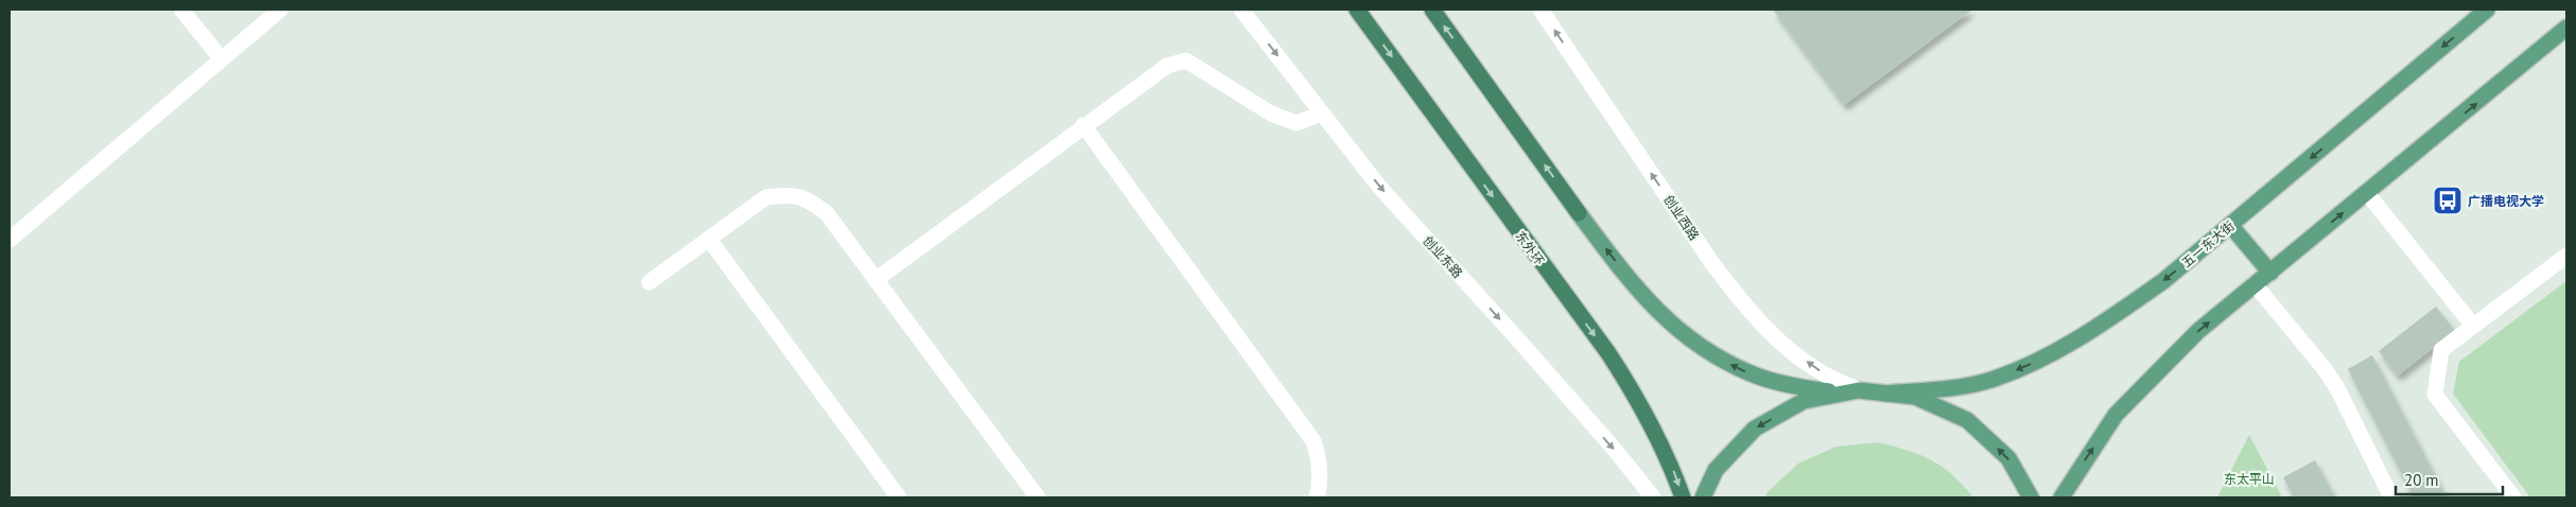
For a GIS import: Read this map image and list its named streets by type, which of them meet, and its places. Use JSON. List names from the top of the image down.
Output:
{
  "streets": {
    "highway": ["东外环"],
    "main road": ["五一东大街"],
    "street": ["创业西路", "创业东路"]
  },
  "one_way": ["创业西路", "创业东路"],
  "parks": ["东太平山"],
  "places": {
    "bus stop": ["广播电视大学"]
  },
  "scale_bar": "20 m"
}
